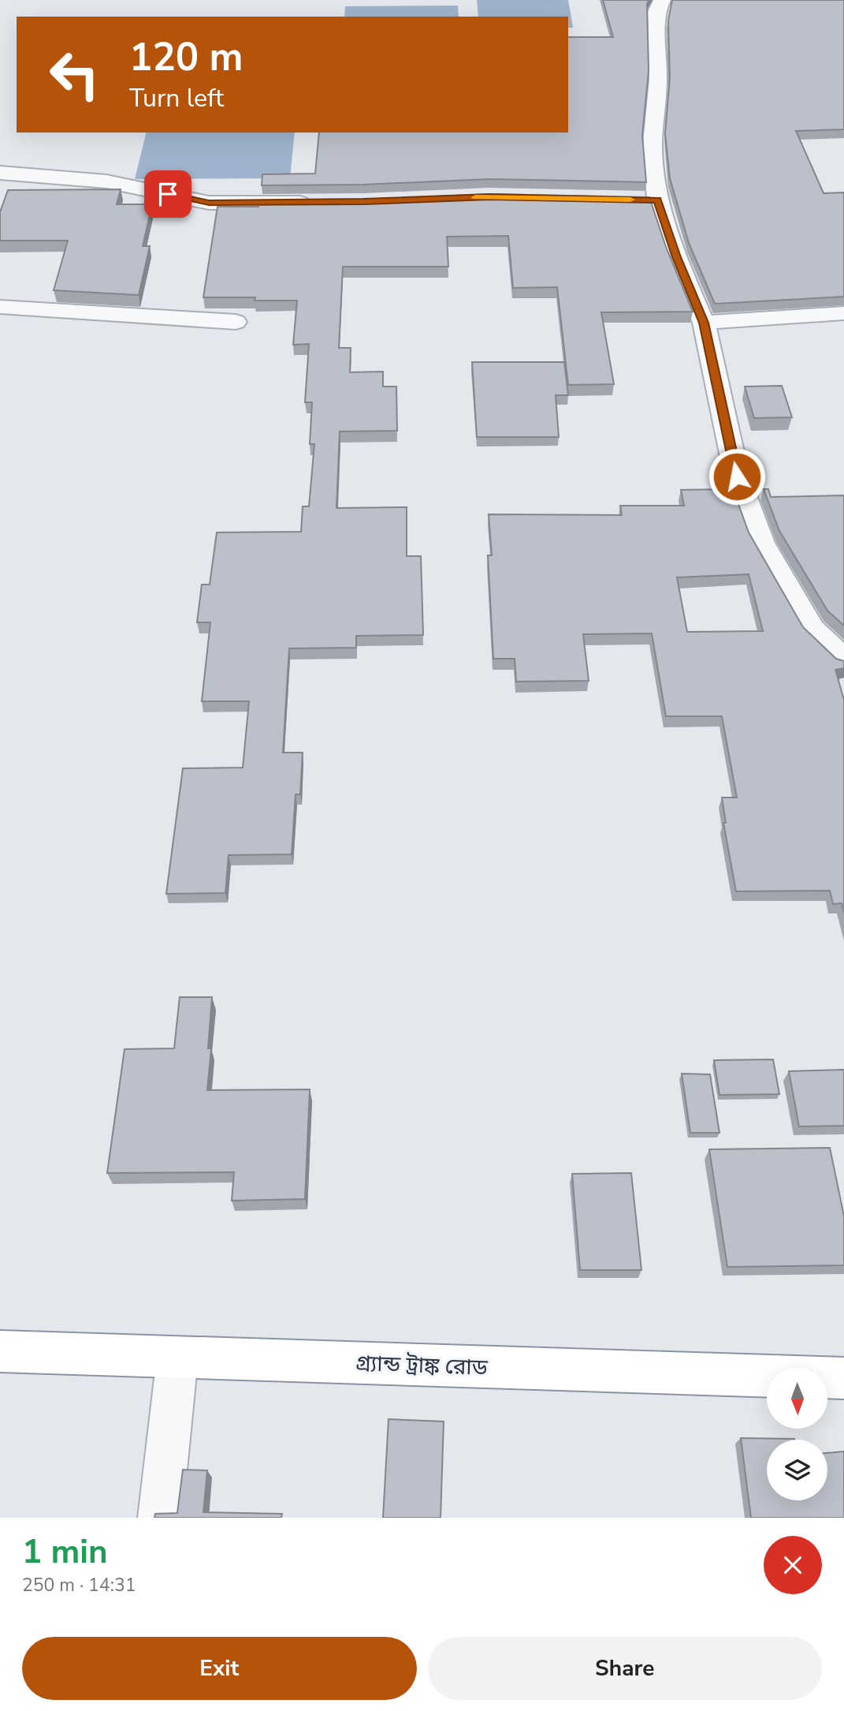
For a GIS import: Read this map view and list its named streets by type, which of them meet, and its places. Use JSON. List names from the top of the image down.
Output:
{
  "streets": {
    "highway": ["গ্র্যান্ড ট্রাঙ্ক রোড"]
  },
  "north": "bottom",
  "page": {
    "turn": ["120 m", "Turn left"],
    "heading": ["1 min", "250 m · 14:31"],
    "buttons": ["Exit", "Share"]
  }
}
